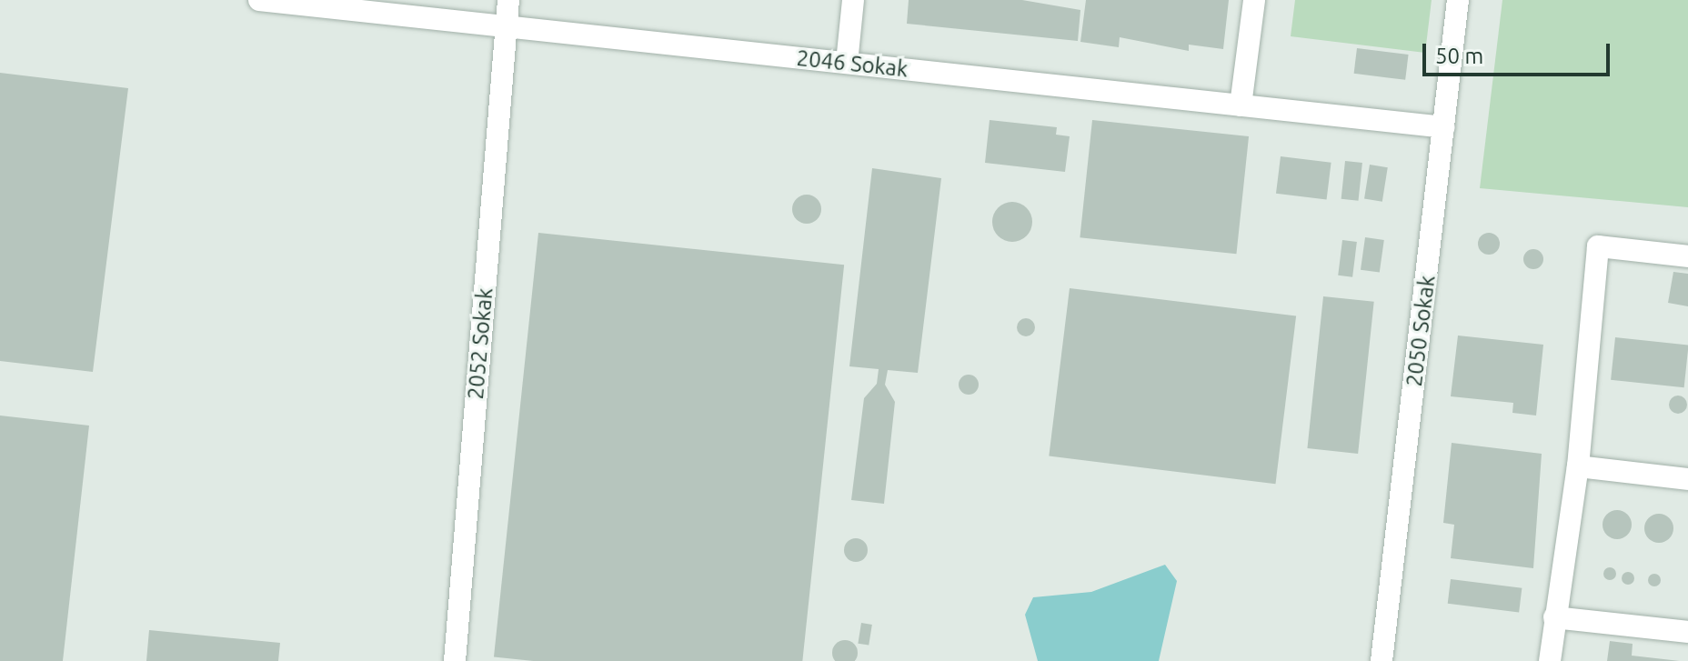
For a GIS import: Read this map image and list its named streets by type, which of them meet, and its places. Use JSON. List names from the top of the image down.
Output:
{
  "streets": {
    "lane": ["2046 Sokak", "2050 Sokak", "2052 Sokak"]
  },
  "crossings": [
    ["2046 Sokak", "2050 Sokak"],
    ["2046 Sokak", "2052 Sokak"]
  ],
  "scale_bar": "50 m"
}
